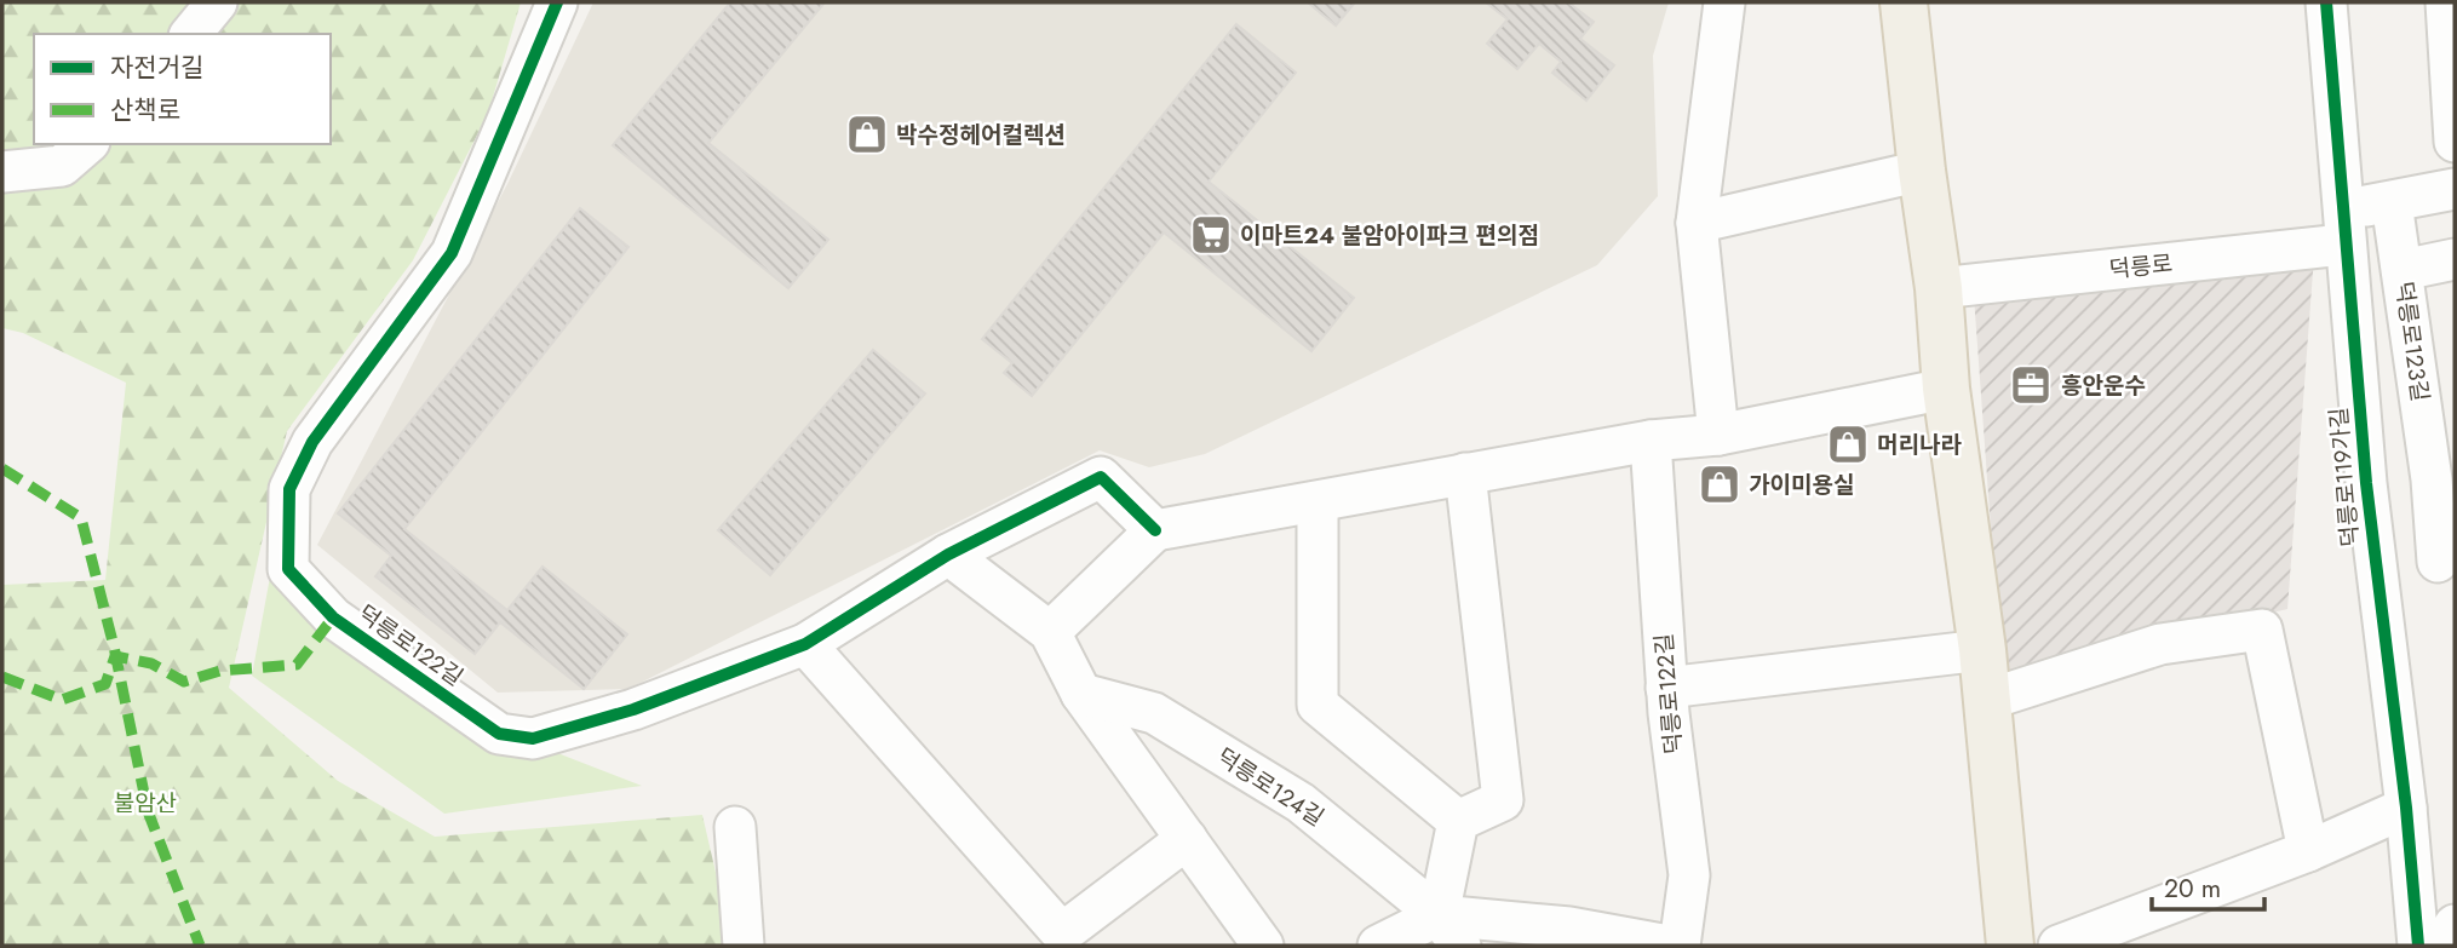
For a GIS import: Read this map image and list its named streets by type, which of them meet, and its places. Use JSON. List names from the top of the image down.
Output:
{
  "streets": {
    "street": [
      "덕릉로",
      "덕릉로123길",
      "덕릉로119가길",
      "덕릉로122길",
      "덕릉로124길"
    ]
  },
  "crossings": [
    ["덕릉로", "덕릉로119가길"],
    ["덕릉로123길", "덕릉로119가길"]
  ],
  "parks": ["불암산"],
  "places": {
    "shop": ["박수정헤어컬렉션", "머리나라", "가이미용실"],
    "supermarket": ["이마트24 불암아이파크 편의점"],
    "office": ["흥안운수"]
  },
  "legend": ["자전거길", "산책로"],
  "scale_bar": "20 m"
}
